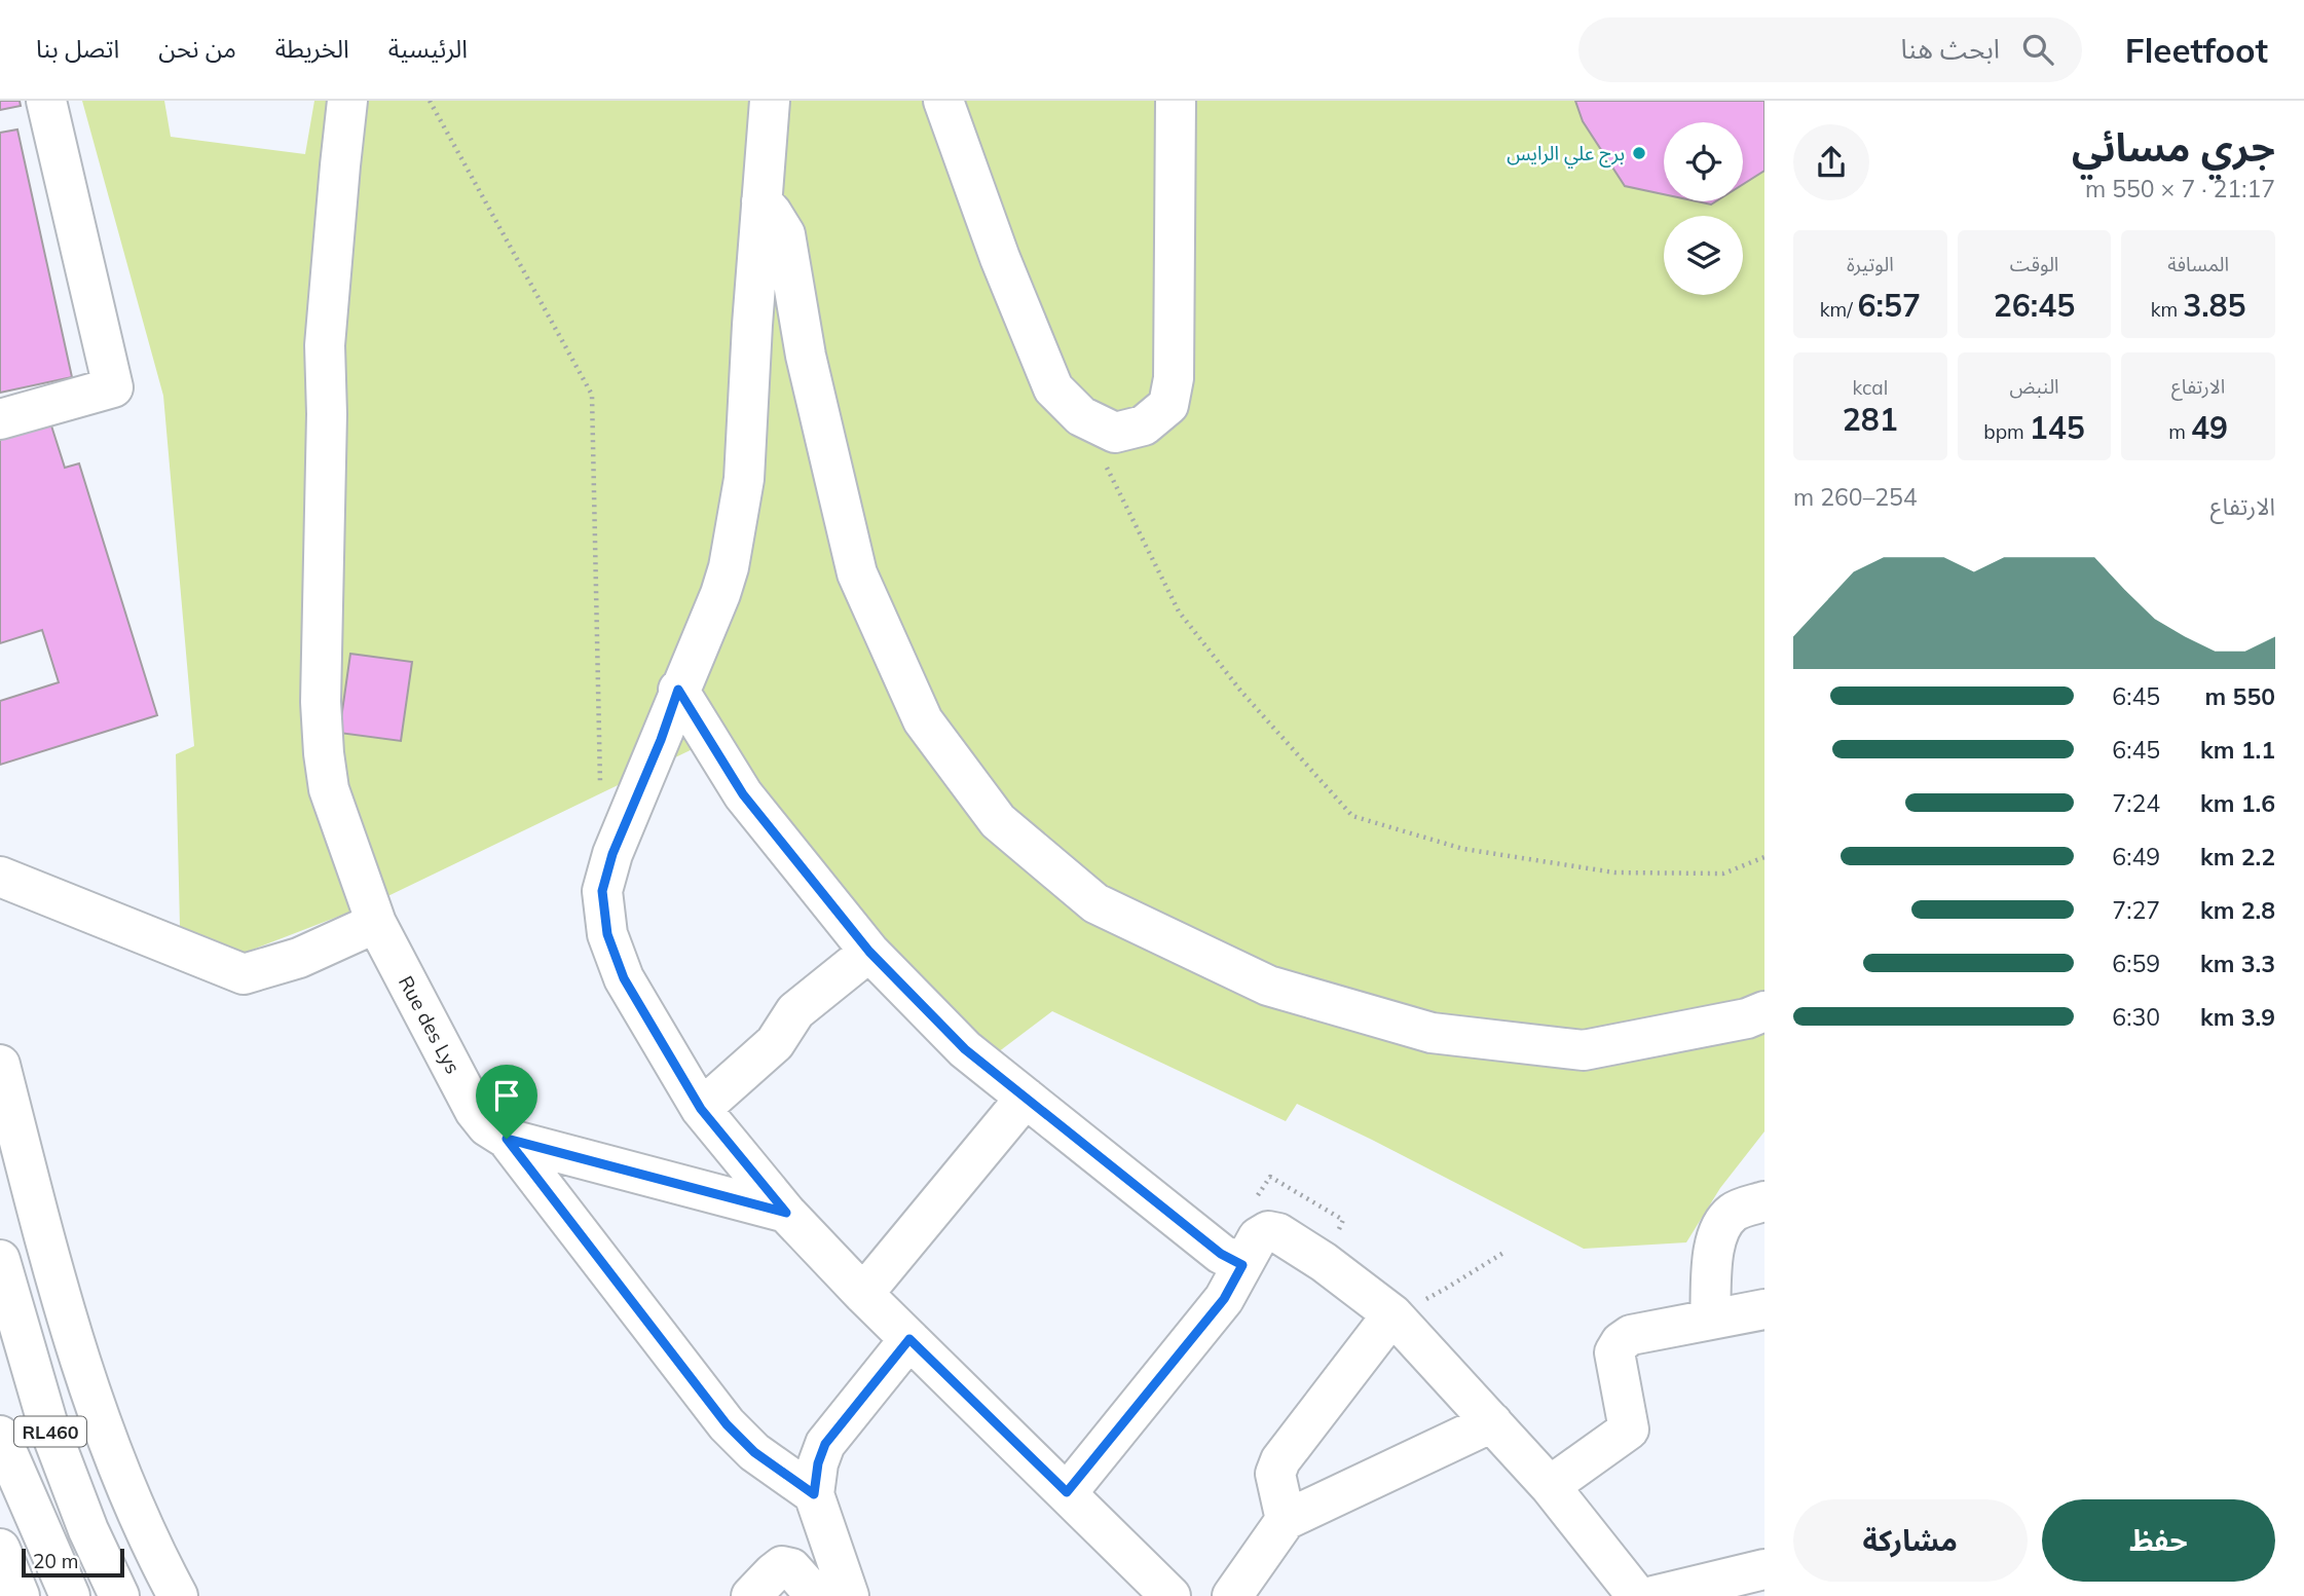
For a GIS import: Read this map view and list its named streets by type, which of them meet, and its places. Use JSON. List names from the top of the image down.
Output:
{
  "streets": {
    "street": ["Rue des Lys", "RL460"]
  },
  "places": ["برج علي الرايس"],
  "scale_bar": "20 m",
  "page": {
    "header": "Fleetfoot",
    "search": "ابحث هنا",
    "nav": [
      "الرئيسية",
      "الخريطة",
      "من نحن",
      "اتصل بنا"
    ],
    "heading": ["جري مسائي", "21:17 · 7 × 550 m"],
    "stats": [
      ["المسافة", "3.85 km"],
      ["الوقت", "26:45"],
      ["الوتيرة", "6:57 /km"],
      ["الارتفاع", "49 m"],
      ["النبض", "145 bpm"],
      ["kcal", "281"]
    ],
    "chart": ["الارتفاع", "254–260 m"],
    "list": [
      {
        "name": "550 m",
        "note": "6:45"
      },
      {
        "name": "1.1 km",
        "note": "6:45"
      },
      {
        "name": "1.6 km",
        "note": "7:24"
      },
      {
        "name": "2.2 km",
        "note": "6:49"
      },
      {
        "name": "2.8 km",
        "note": "7:27"
      },
      {
        "name": "3.3 km",
        "note": "6:59"
      },
      {
        "name": "3.9 km",
        "note": "6:30"
      }
    ],
    "buttons": ["حفظ", "مشاركة"],
    "scale": "20 m"
  }
}
